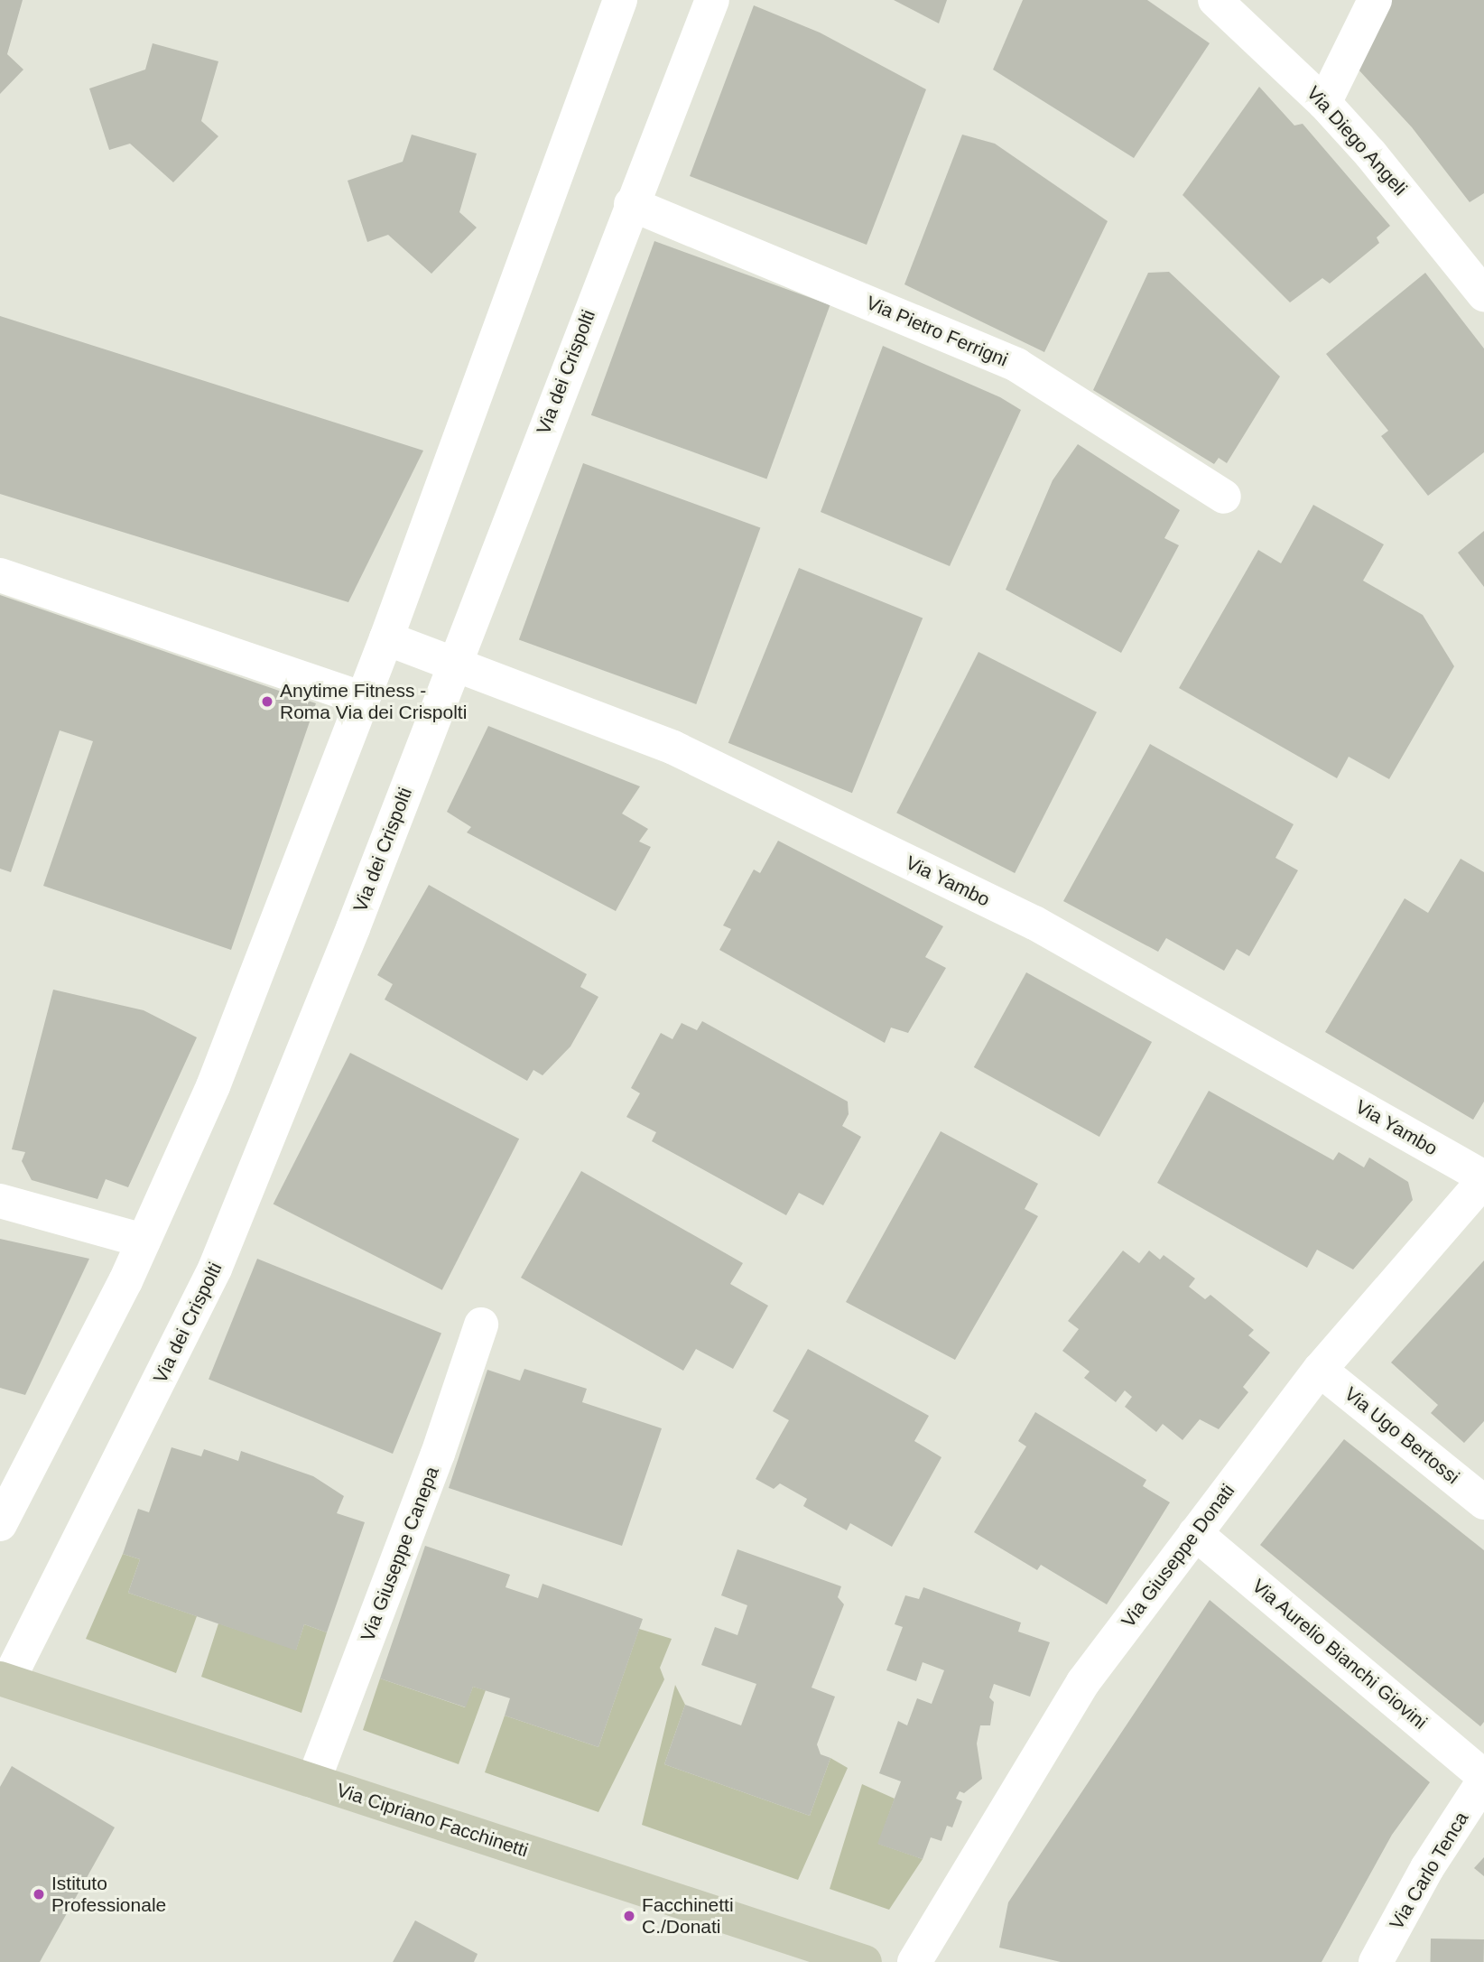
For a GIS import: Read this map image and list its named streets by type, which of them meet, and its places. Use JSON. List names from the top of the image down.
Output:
{
  "streets": {
    "street": [
      "Via Diego Angeli",
      "Via Pietro Ferrigni",
      "Via dei Crispolti",
      "Via Yambo",
      "Via Ugo Bertossi",
      "Via Giuseppe Canepa",
      "Via Giuseppe Donati",
      "Via Aurelio Bianchi Giovini",
      "Via Cipriano Facchinetti",
      "Via Carlo Tenca"
    ]
  },
  "crossings": [
    ["Via Pietro Ferrigni", "Via dei Crispolti"],
    ["Via dei Crispolti", "Via Yambo"],
    ["Via dei Crispolti", "Via Cipriano Facchinetti"],
    ["Via Yambo", "Via Giuseppe Donati"],
    ["Via Ugo Bertossi", "Via Giuseppe Donati"],
    ["Via Giuseppe Canepa", "Via Cipriano Facchinetti"],
    ["Via Giuseppe Donati", "Via Aurelio Bianchi Giovini"],
    ["Via Aurelio Bianchi Giovini", "Via Carlo Tenca"]
  ],
  "places": ["Anytime Fitness - Roma Via dei Crispolti", "Istituto Professionale", "Facchinetti C./Donati"]
}
